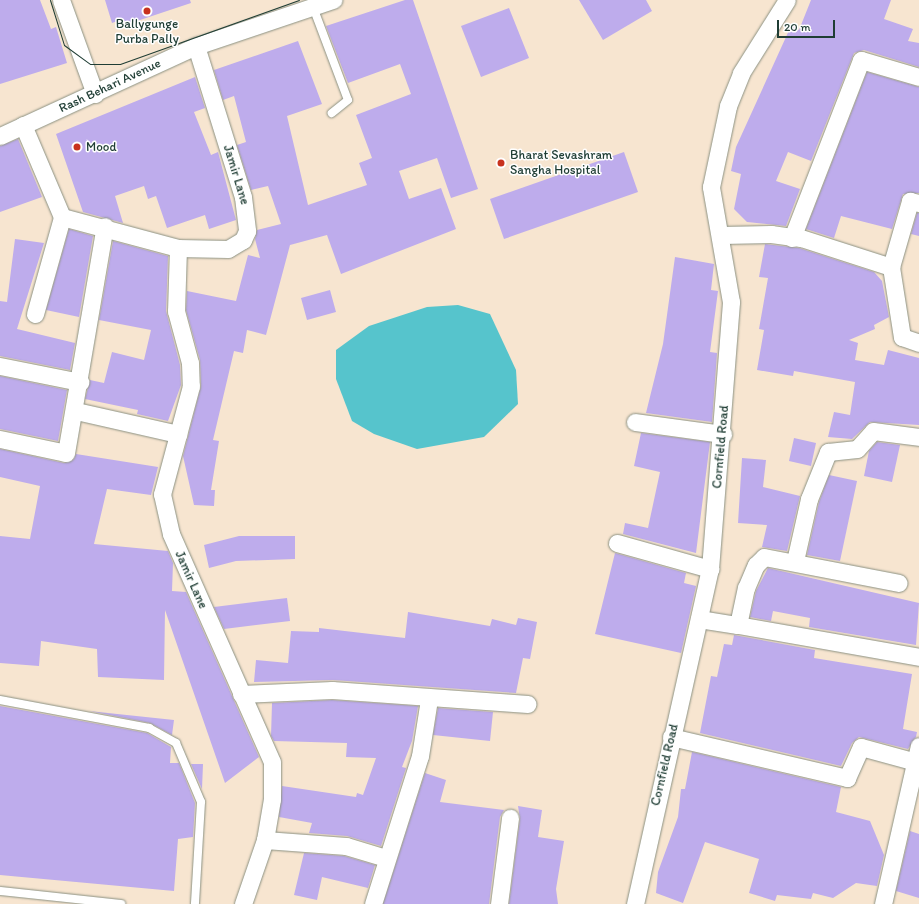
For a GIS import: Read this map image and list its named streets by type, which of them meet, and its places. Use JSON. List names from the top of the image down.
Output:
{
  "streets": {
    "street": ["Rash Behari Avenue", "Jamir Lane", "Cornfield Road"]
  },
  "crossings": [
    ["Rash Behari Avenue", "Jamir Lane"]
  ],
  "places": ["Ballygunge Purba Pally", "Mood", "Bharat Sevashram Sangha Hospital"],
  "scale_bar": "20 m"
}
